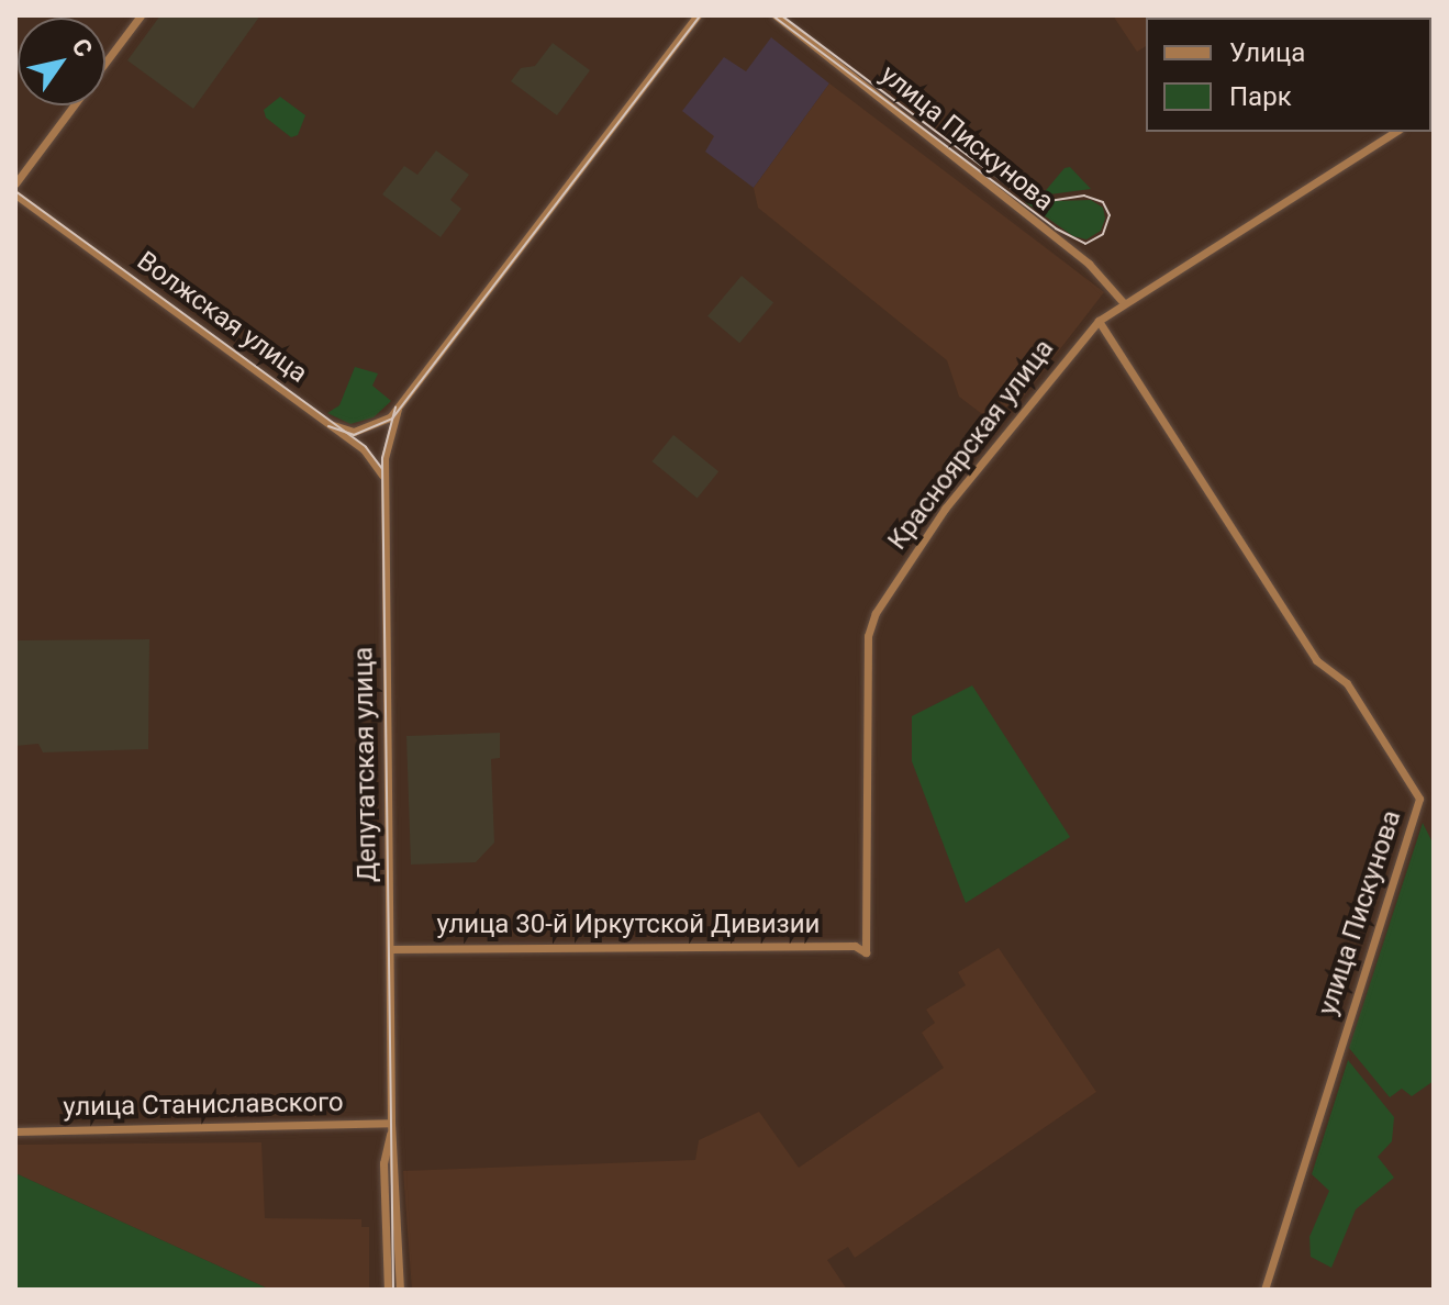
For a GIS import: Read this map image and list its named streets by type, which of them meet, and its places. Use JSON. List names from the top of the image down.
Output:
{
  "streets": {
    "street": [
      "улица Пискунова",
      "Волжская улица",
      "Красноярская улица",
      "Депутатская улица",
      "улица 30-й Иркутской Дивизии",
      "улица Станиславского"
    ]
  },
  "crossings": [
    ["улица Пискунова", "Красноярская улица"],
    ["Волжская улица", "Депутатская улица"],
    ["Красноярская улица", "улица 30-й Иркутской Дивизии"],
    ["Депутатская улица", "улица 30-й Иркутской Дивизии"],
    ["Депутатская улица", "улица Станиславского"]
  ],
  "legend": ["Улица", "Парк"],
  "north": "top right"
}
